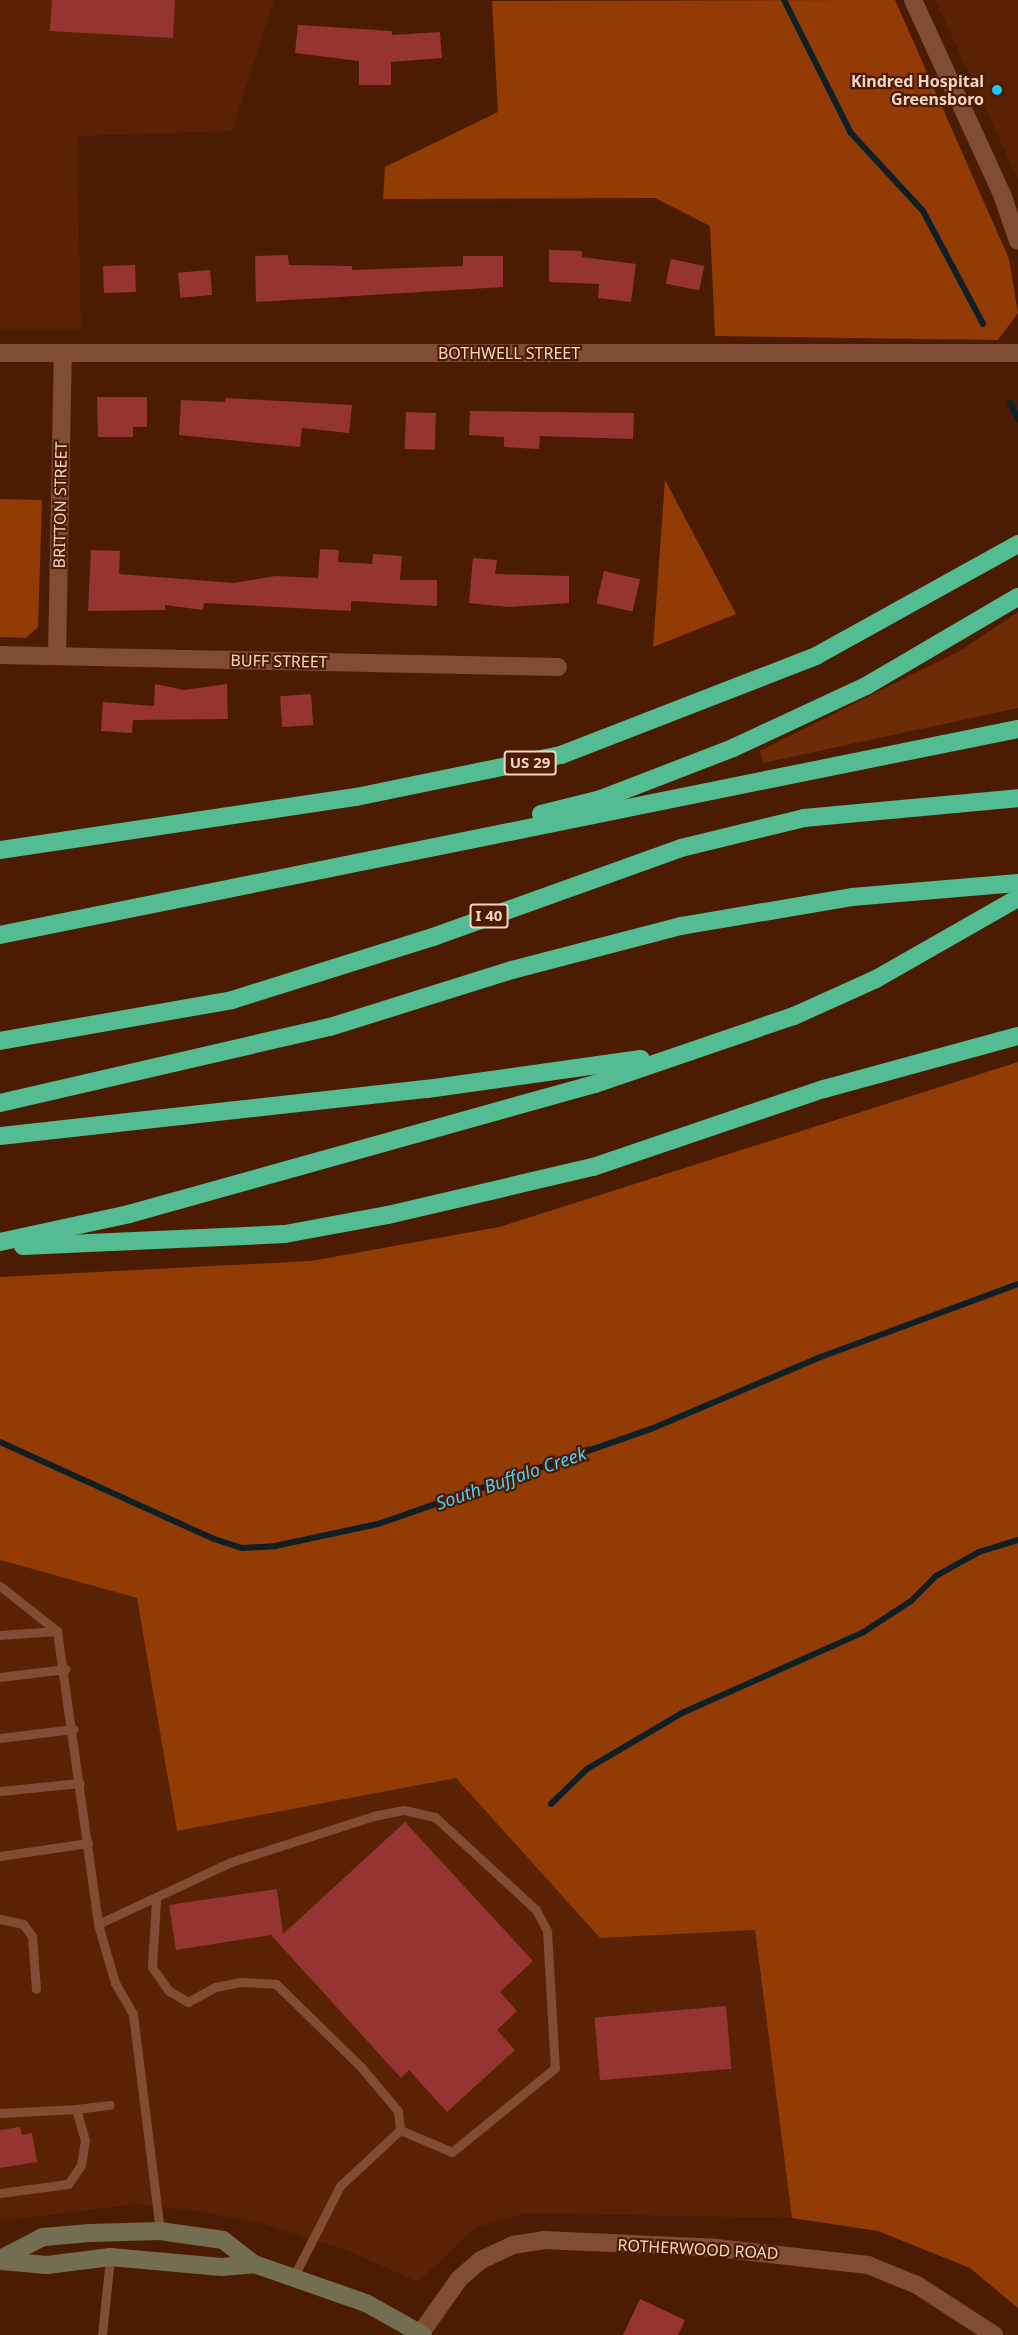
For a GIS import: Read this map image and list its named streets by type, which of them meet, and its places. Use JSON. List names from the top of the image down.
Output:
{
  "streets": {
    "highway": ["US 29", "I 40"],
    "street": [
      "BOTHWELL STREET",
      "BRITTON STREET",
      "BUFF STREET",
      "ROTHERWOOD ROAD"
    ]
  },
  "crossings": [
    ["BOTHWELL STREET", "BRITTON STREET"],
    ["BRITTON STREET", "BUFF STREET"]
  ],
  "water": ["South Buffalo Creek"],
  "places": ["Kindred Hospital Greensboro"]
}
